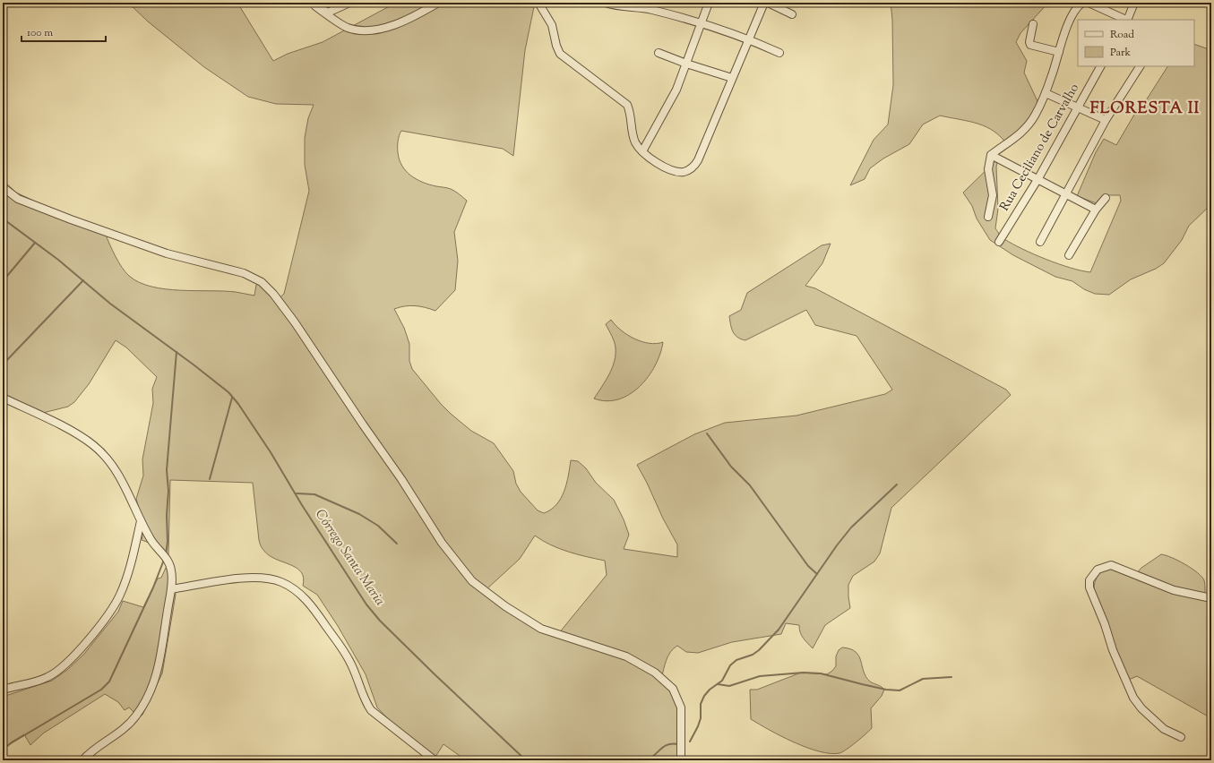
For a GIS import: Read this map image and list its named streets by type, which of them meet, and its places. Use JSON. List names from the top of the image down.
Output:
{
  "streets": {
    "street": ["Rua Ceciliano de Carvalho"]
  },
  "districts": ["FLORESTA II"],
  "water": ["Córrego Santa Maria"],
  "legend": ["Road", "Park"],
  "scale_bar": "100 m"
}
